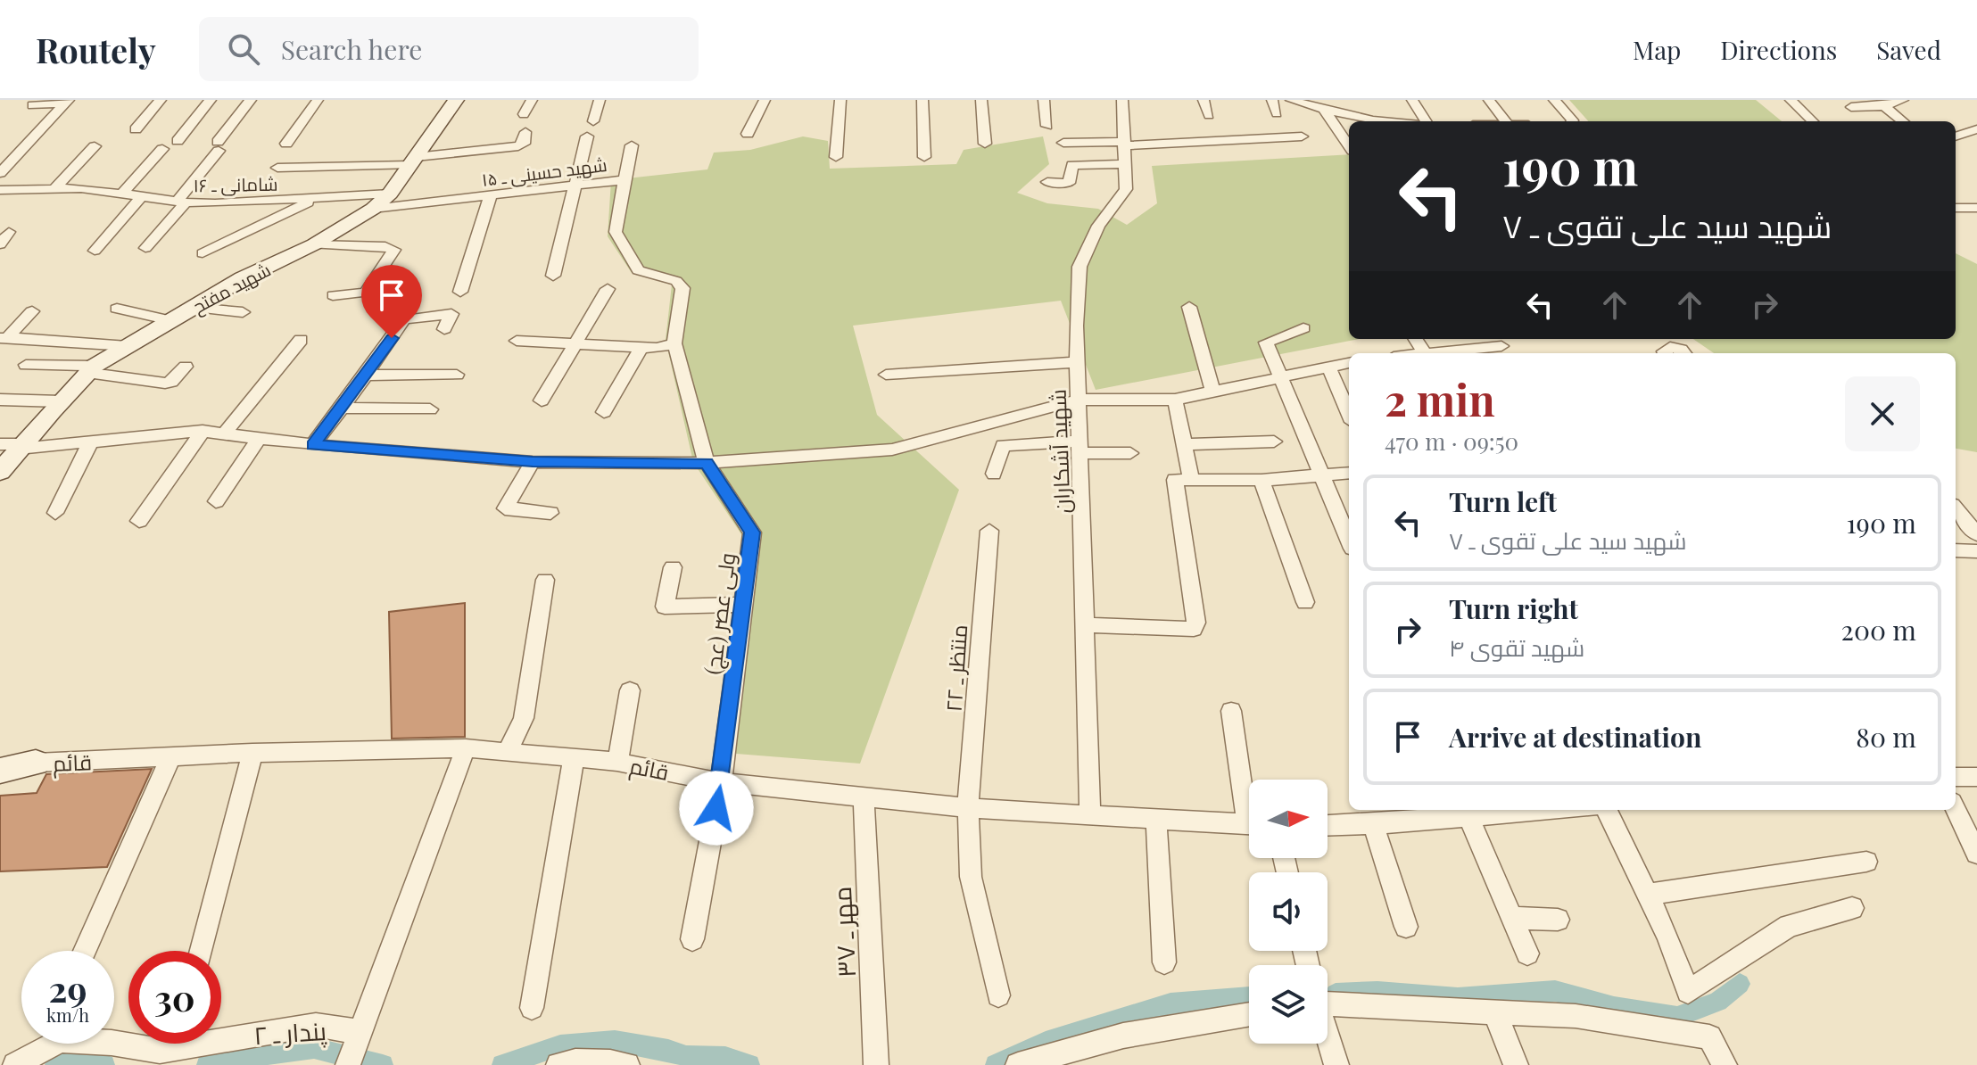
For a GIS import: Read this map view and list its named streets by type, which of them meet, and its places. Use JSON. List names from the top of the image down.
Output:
{
  "streets": {
    "street": [
      "شهید حسینی ـ ۱۵",
      "شامانی ـ ۱۶",
      "شهید مفتح",
      "شهید آشکاران",
      "ولی عصر (عج)",
      "منتظر ـ ۲۲",
      "قائم",
      "مهر ـ ۳۷",
      "پندار ـ ۲"
    ]
  },
  "crossings": [
    ["شهید حسینی ـ ۱۵", "شهید مفتح"],
    ["شهید حسینی ـ ۱۵", "ولی عصر (عج)"],
    ["شامانی ـ ۱۶", "شهید مفتح"],
    ["شهید آشکاران", "قائم"],
    ["ولی عصر (عج)", "قائم"],
    ["منتظر ـ ۲۲", "قائم"],
    ["قائم", "مهر ـ ۳۷"]
  ],
  "north": "right",
  "page": {
    "header": "Routely",
    "search": "Search here",
    "nav": ["Map", "Directions", "Saved"],
    "turn": ["190 m", "شهید سید علی تقوی ـ ۷"],
    "heading": ["2 min", "470 m · 09:50"],
    "list": [
      {
        "name": "Turn left",
        "note": "شهید سید علی تقوی ـ ۷",
        "value": "190 m"
      },
      {
        "name": "Turn right",
        "note": "شهید تقوی ۴",
        "value": "200 m"
      },
      {
        "name": "Arrive at destination",
        "value": "80 m"
      }
    ],
    "speed": "29 km/h",
    "limit": "30"
  }
}
